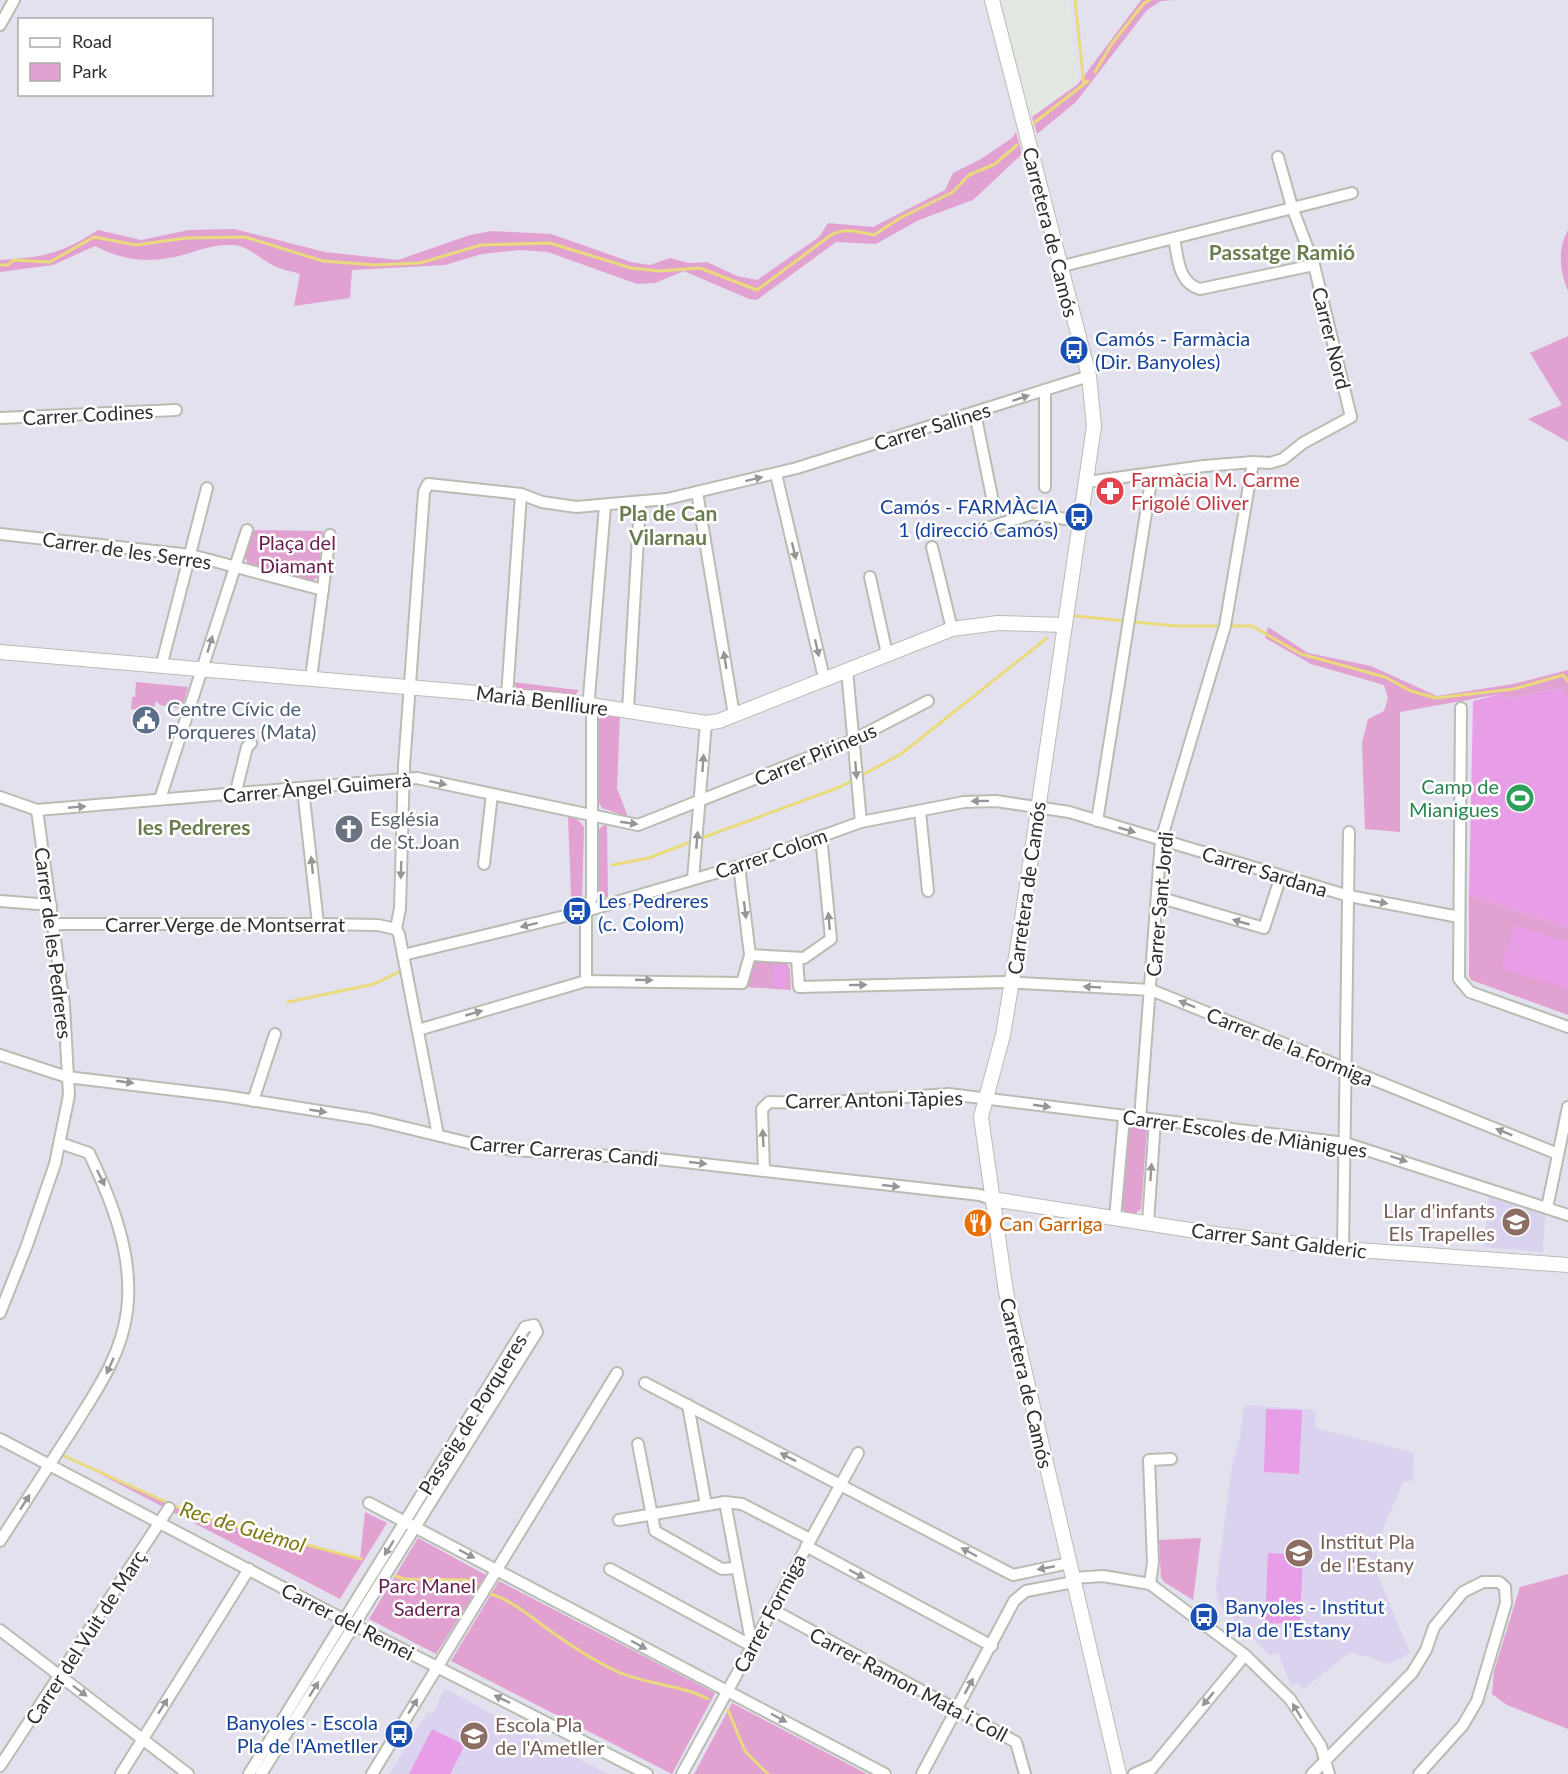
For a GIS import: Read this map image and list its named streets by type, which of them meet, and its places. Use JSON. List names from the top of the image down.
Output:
{
  "streets": {
    "street": [
      "Carretera de Camós",
      "Carrer Nord",
      "Carrer Codines",
      "Carrer Salines",
      "Carrer de les Serres",
      "Marià Benlliure",
      "Carrer Pirineus",
      "Carrer Àngel Guimerà",
      "Carrer Colom",
      "Carrer Sardana",
      "Carrer Sant Jordi",
      "Carrer Verge de Montserrat",
      "Carrer de les Pedreres",
      "Carrer de la Formiga",
      "Carrer Antoni Tàpies",
      "Carrer Escoles de Miànigues",
      "Carrer Carreras Candi",
      "Carrer Sant Galderic",
      "Passeig de Porqueres",
      "Carrer Formiga",
      "Carrer del Remei",
      "Carrer del Vuit de Març",
      "Carrer Ramon Mata i Coll"
    ]
  },
  "crossings": [
    ["Carretera de Camós", "Carrer Salines"],
    ["Carretera de Camós", "Marià Benlliure"],
    ["Carretera de Camós", "Carrer Colom"],
    ["Carretera de Camós", "Carrer Sardana"],
    ["Carretera de Camós", "Carrer de la Formiga"],
    ["Carretera de Camós", "Carrer Antoni Tàpies"],
    ["Carretera de Camós", "Carrer Escoles de Miànigues"],
    ["Carretera de Camós", "Carrer Carreras Candi"],
    ["Carretera de Camós", "Carrer Sant Galderic"],
    ["Carrer Nord", "Carrer Sant Jordi"],
    ["Carrer Salines", "Marià Benlliure"],
    ["Carrer Pirineus", "Carrer Àngel Guimerà"],
    ["Carrer Àngel Guimerà", "Carrer de les Pedreres"],
    ["Carrer Colom", "Carrer Sardana"],
    ["Carrer Sardana", "Carrer Sant Jordi"],
    ["Carrer Sant Jordi", "Carrer de la Formiga"],
    ["Carrer Sant Jordi", "Carrer Escoles de Miànigues"],
    ["Carrer Verge de Montserrat", "Carrer de les Pedreres"],
    ["Carrer de les Pedreres", "Carrer Carreras Candi"],
    ["Carrer Antoni Tàpies", "Carrer Escoles de Miànigues"],
    ["Carrer Antoni Tàpies", "Carrer Carreras Candi"],
    ["Carrer Carreras Candi", "Carrer Sant Galderic"],
    ["Passeig de Porqueres", "Carrer del Remei"],
    ["Carrer Formiga", "Carrer Ramon Mata i Coll"],
    ["Carrer del Remei", "Carrer del Vuit de Març"]
  ],
  "one_way": [
    "Carrer Àngel Guimerà",
    "Carrer Sardana",
    "Carrer Antoni Tàpies",
    "Carrer Escoles de Miànigues",
    "Carrer Carreras Candi"
  ],
  "districts": ["Passatge Ramió", "Pla de Can Vilarnau", "les Pedreres"],
  "water": ["Rec de Guèmol"],
  "parks": ["Plaça del Diamant", "Parc Manel Saderra"],
  "places": {
    "bus stop": [
      "Camós - Farmàcia (Dir. Banyoles)",
      "Camós - FARMÀCIA 1 (direcció Camós)",
      "Les Pedreres (c. Colom)",
      "Banyoles - Institut Pla de l'Estany",
      "Banyoles - Escola Pla de l'Ametller"
    ],
    "pharmacy": ["Farmàcia M. Carme Frigolé Oliver"],
    "public building": ["Centre Cívic de Porqueres (Mata)"],
    "sports": ["Camp de Mianigues"],
    "church": ["Església de St.Joan"],
    "school or university": ["Llar d'infants Els Trapelles", "Institut Pla de l'Estany", "Escola Pla de l'Ametller"],
    "restaurant": ["Can Garriga"]
  },
  "legend": ["Road", "Park"]
}
